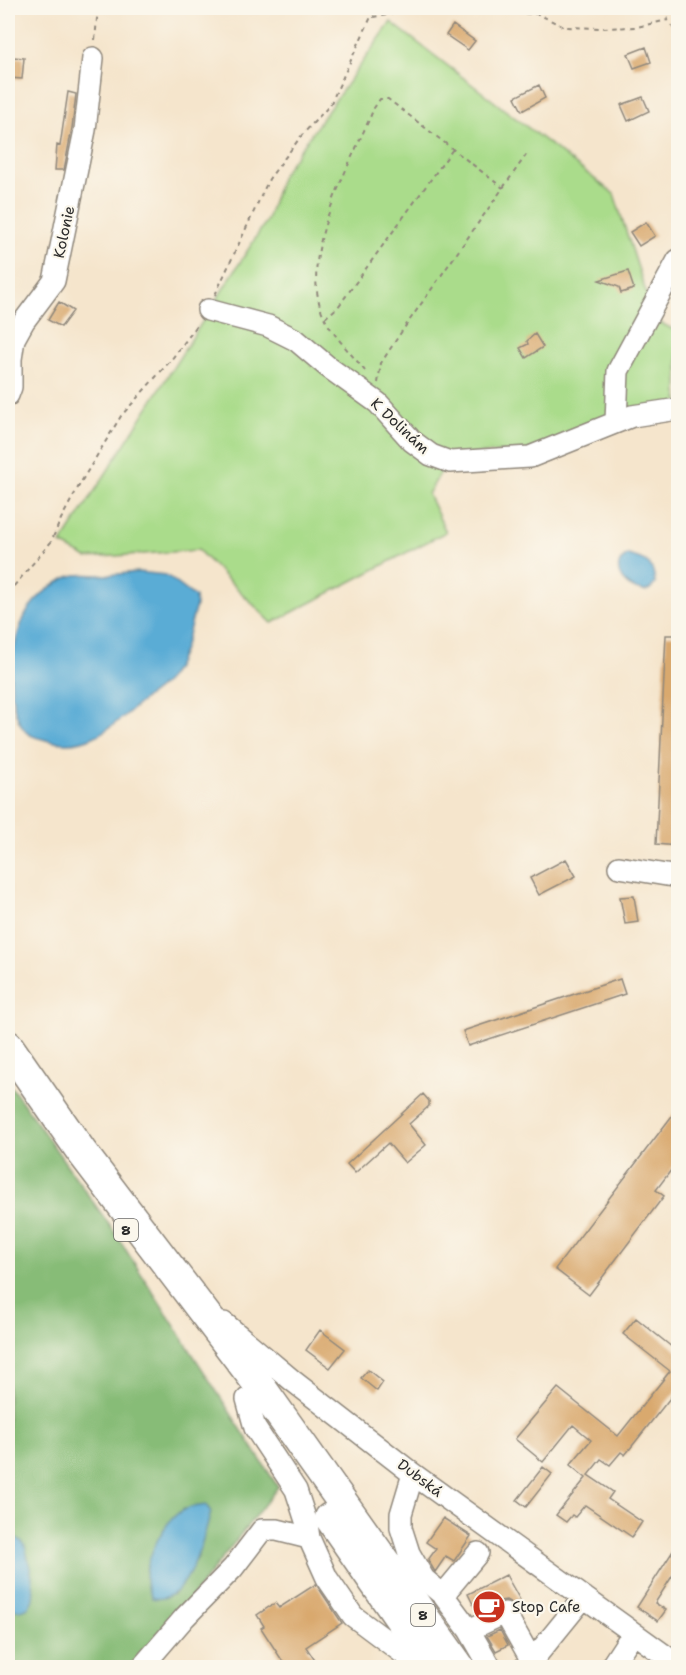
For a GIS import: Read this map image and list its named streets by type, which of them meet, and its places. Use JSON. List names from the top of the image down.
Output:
{
  "streets": {
    "highway": ["8"],
    "street": ["Kolonie", "K Dolinám", "Dubská"]
  },
  "crossings": [
    ["8", "Dubská"]
  ],
  "places": {
    "cafe": ["Stop Cafe"]
  }
}
